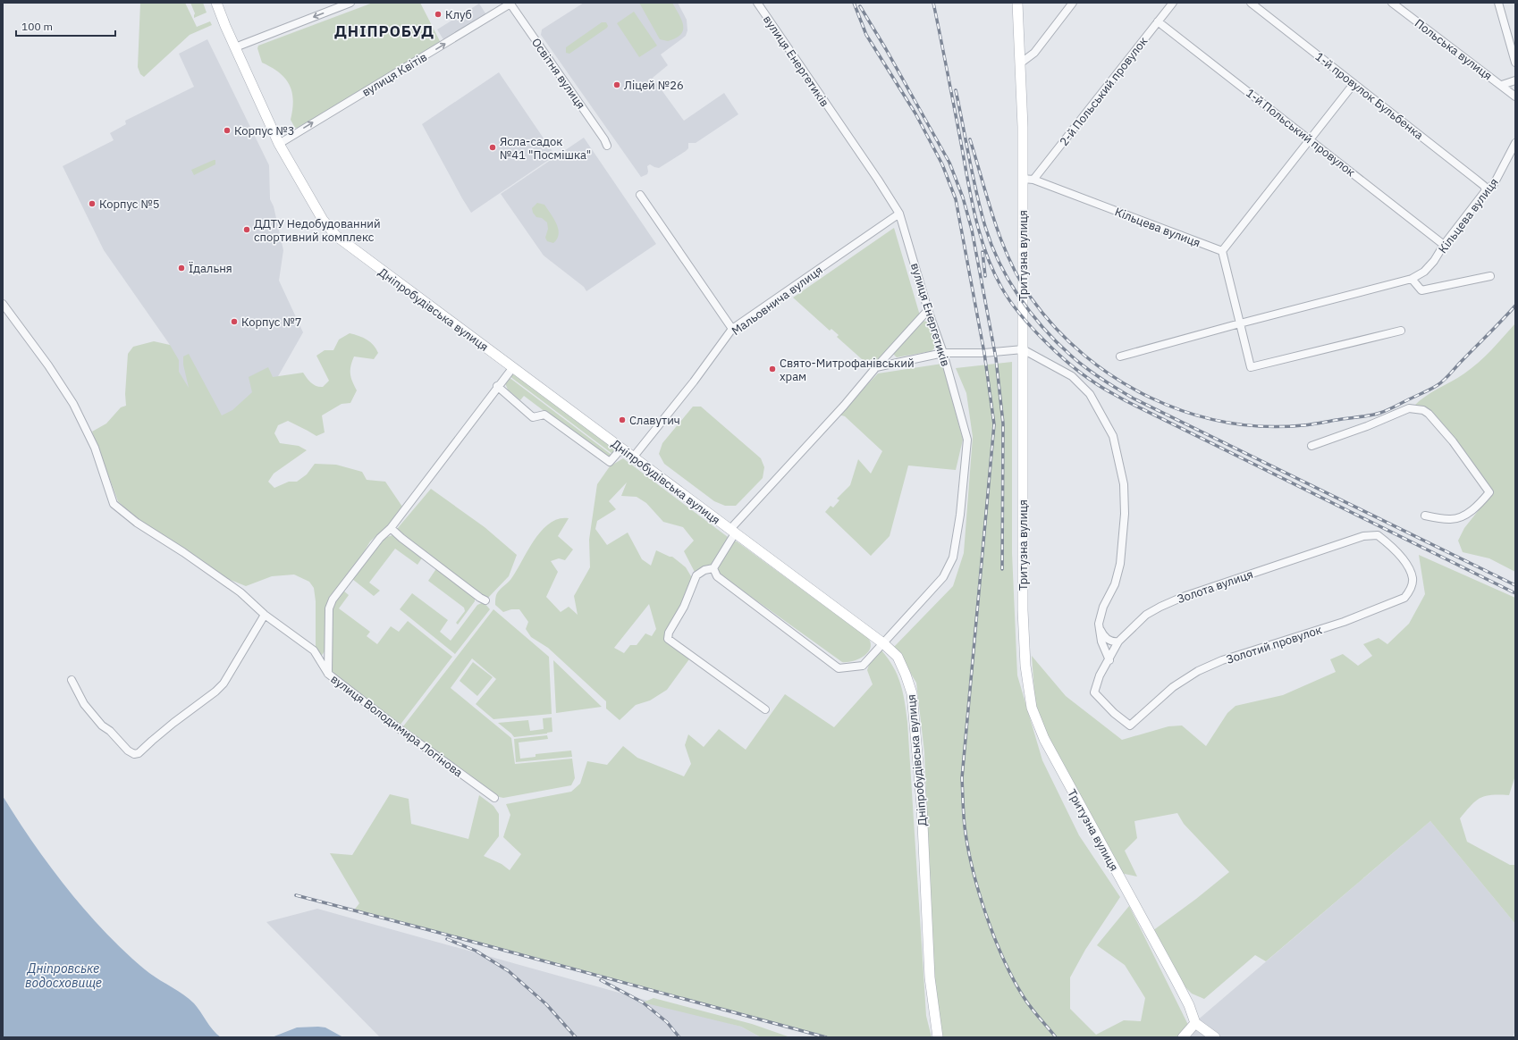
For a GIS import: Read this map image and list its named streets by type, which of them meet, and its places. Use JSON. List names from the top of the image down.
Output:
{
  "streets": {
    "street": [
      "Польська вулиця",
      "вулиця Енергетиків",
      "Освітня вулиця",
      "вулиця Квітів",
      "2-й Польський провулок",
      "1-й провулок Бульбенка",
      "1-й Польський провулок",
      "Кільцева вулиця",
      "Тритузна вулиця",
      "Мальовнича вулиця",
      "Дніпробудівська вулиця",
      "Золота вулиця",
      "Золотий провулок",
      "вулиця Володимира Логінова"
    ]
  },
  "crossings": [
    ["вулиця Енергетиків", "Мальовнича вулиця"],
    ["вулиця Енергетиків", "Дніпробудівська вулиця"],
    ["Освітня вулиця", "вулиця Квітів"],
    ["вулиця Квітів", "Дніпробудівська вулиця"],
    ["2-й Польський провулок", "1-й Польський провулок"],
    ["2-й Польський провулок", "Кільцева вулиця"],
    ["1-й провулок Бульбенка", "Кільцева вулиця"],
    ["1-й Польський провулок", "Кільцева вулиця"],
    ["Кільцева вулиця", "Тритузна вулиця"],
    ["Мальовнича вулиця", "Дніпробудівська вулиця"],
    ["Золота вулиця", "Золотий провулок"]
  ],
  "one_way": ["вулиця Квітів"],
  "districts": ["ДНІПРОБУД"],
  "water": ["Дніпровське водосховище"],
  "places": [
    "Клуб",
    "Ліцей №26",
    "Корпус №3",
    "Ясла-садок №41 \"Посмішка\"",
    "Корпус №5",
    "ДДТУ Недобудованний спортивний комплекс",
    "Їдальня",
    "Корпус №7",
    "Свято-Митрофанівський храм",
    "Славутич"
  ],
  "scale_bar": "100 m"
}
